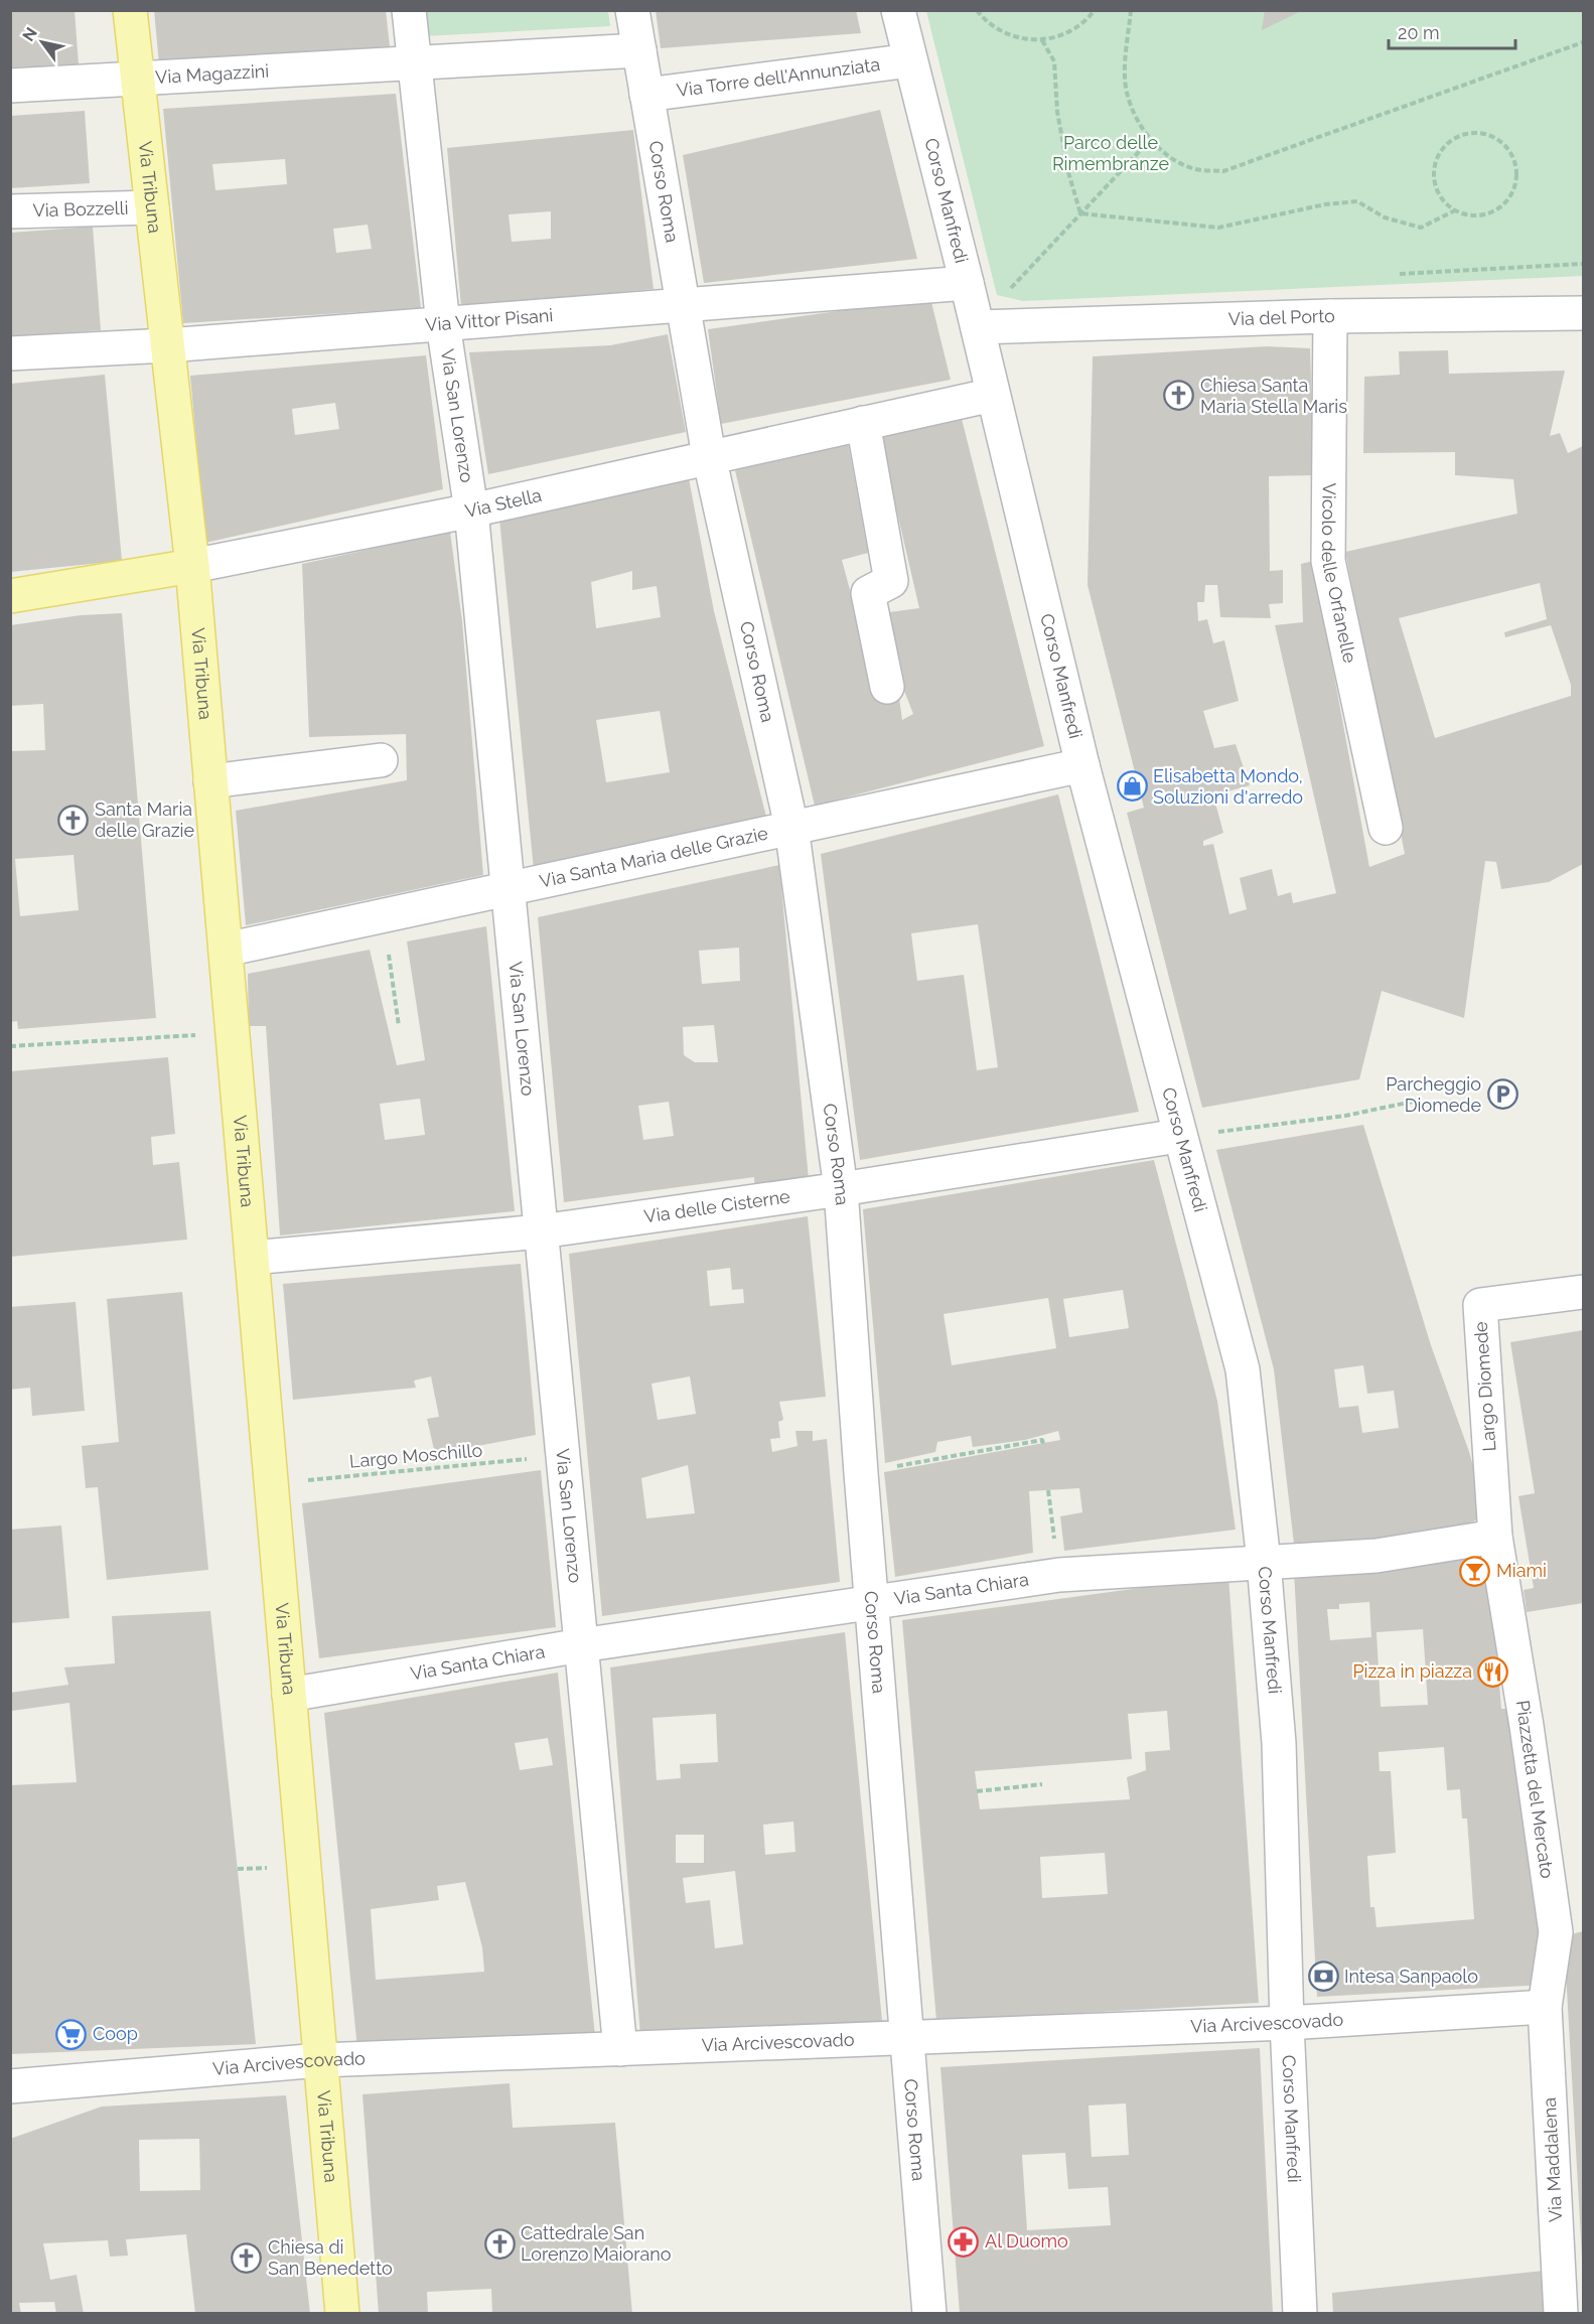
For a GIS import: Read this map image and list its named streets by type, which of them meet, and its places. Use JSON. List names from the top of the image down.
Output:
{
  "streets": {
    "main road": ["Via Tribuna", "Via Stella"],
    "street": [
      "Via Magazzini",
      "Via Torre dell'Annunziata",
      "Corso Roma",
      "Corso Manfredi",
      "Via Bozzelli",
      "Via del Porto",
      "Via Vittor Pisani",
      "Via San Lorenzo",
      "Vicolo delle Orfanelle",
      "Via Santa Maria delle Grazie",
      "Via delle Cisterne",
      "Largo Diomede",
      "Via Santa Chiara",
      "Piazzetta del Mercato",
      "Via Arcivescovado",
      "Via Maddalena"
    ],
    "path": ["Largo Moschillo"]
  },
  "crossings": [
    ["Via Magazzini", "Via Tribuna"],
    ["Via Magazzini", "Via San Lorenzo"],
    ["Via Torre dell'Annunziata", "Corso Roma"],
    ["Via Torre dell'Annunziata", "Corso Manfredi"],
    ["Via Tribuna", "Via Bozzelli"],
    ["Via Tribuna", "Via Vittor Pisani"],
    ["Via Tribuna", "Via Stella"],
    ["Via Tribuna", "Via Santa Maria delle Grazie"],
    ["Via Tribuna", "Via delle Cisterne"],
    ["Via Tribuna", "Largo Moschillo"],
    ["Via Tribuna", "Via Santa Chiara"],
    ["Via Tribuna", "Via Arcivescovado"],
    ["Corso Roma", "Via Vittor Pisani"],
    ["Corso Roma", "Via Stella"],
    ["Corso Roma", "Via Santa Maria delle Grazie"],
    ["Corso Roma", "Via delle Cisterne"],
    ["Corso Roma", "Via Santa Chiara"],
    ["Corso Roma", "Via Arcivescovado"],
    ["Corso Manfredi", "Via del Porto"],
    ["Corso Manfredi", "Via Vittor Pisani"],
    ["Corso Manfredi", "Via Stella"],
    ["Corso Manfredi", "Via Santa Maria delle Grazie"],
    ["Corso Manfredi", "Via delle Cisterne"],
    ["Corso Manfredi", "Via Santa Chiara"],
    ["Corso Manfredi", "Via Arcivescovado"],
    ["Via del Porto", "Vicolo delle Orfanelle"],
    ["Via Vittor Pisani", "Via San Lorenzo"],
    ["Via San Lorenzo", "Via Stella"],
    ["Via San Lorenzo", "Via Santa Maria delle Grazie"],
    ["Via San Lorenzo", "Via delle Cisterne"],
    ["Via San Lorenzo", "Largo Moschillo"],
    ["Via San Lorenzo", "Via Santa Chiara"],
    ["Via San Lorenzo", "Via Arcivescovado"],
    ["Largo Diomede", "Via Santa Chiara"],
    ["Largo Diomede", "Piazzetta del Mercato"],
    ["Via Santa Chiara", "Piazzetta del Mercato"],
    ["Piazzetta del Mercato", "Via Arcivescovado"],
    ["Piazzetta del Mercato", "Via Maddalena"],
    ["Via Arcivescovado", "Via Maddalena"]
  ],
  "parks": ["Parco delle Rimembranze"],
  "places": {
    "church": [
      "Chiesa Santa Maria Stella Maris",
      "Santa Maria delle Grazie",
      "Cattedrale San Lorenzo Maiorano",
      "Chiesa di San Benedetto"
    ],
    "shop": ["Elisabetta Mondo, Soluzioni d'arredo"],
    "parking": ["Parcheggio Diomede"],
    "bar": ["Miami"],
    "restaurant": ["Pizza in piazza"],
    "bank": ["Intesa Sanpaolo"],
    "supermarket": ["Coop"],
    "pharmacy": ["Al Duomo"]
  },
  "scale_bar": "20 m",
  "north": "top left"
}
